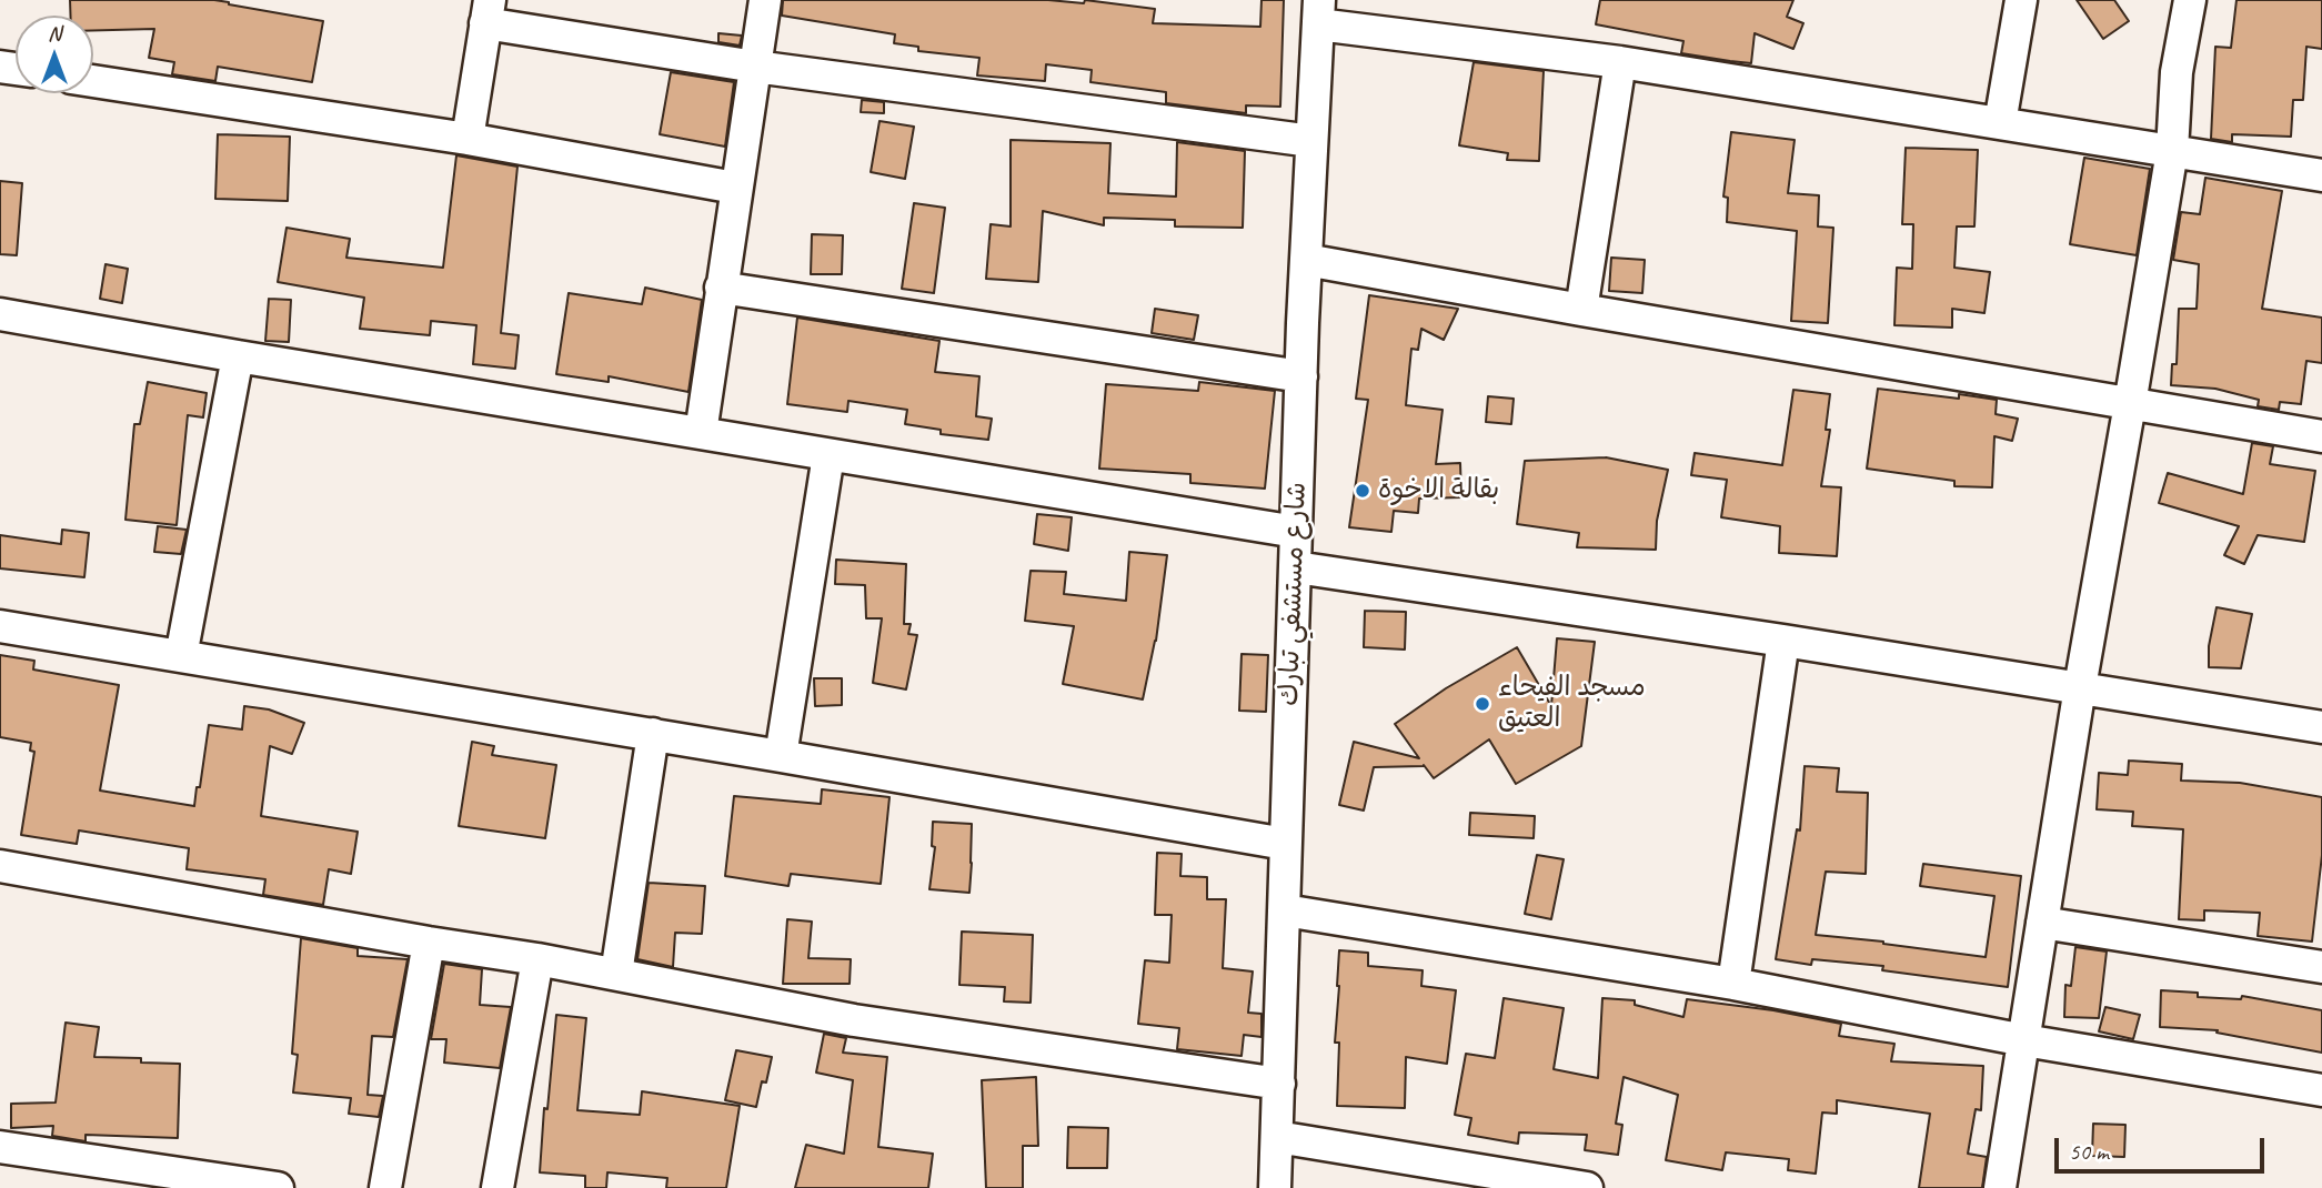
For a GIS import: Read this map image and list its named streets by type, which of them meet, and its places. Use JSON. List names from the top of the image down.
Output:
{
  "streets": {
    "street": ["شارع مستشفي تبارك"]
  },
  "places": ["بقالة الاخوة", "مسجد الفيحاء العتيق"],
  "scale_bar": "50 m",
  "north": "top"
}
